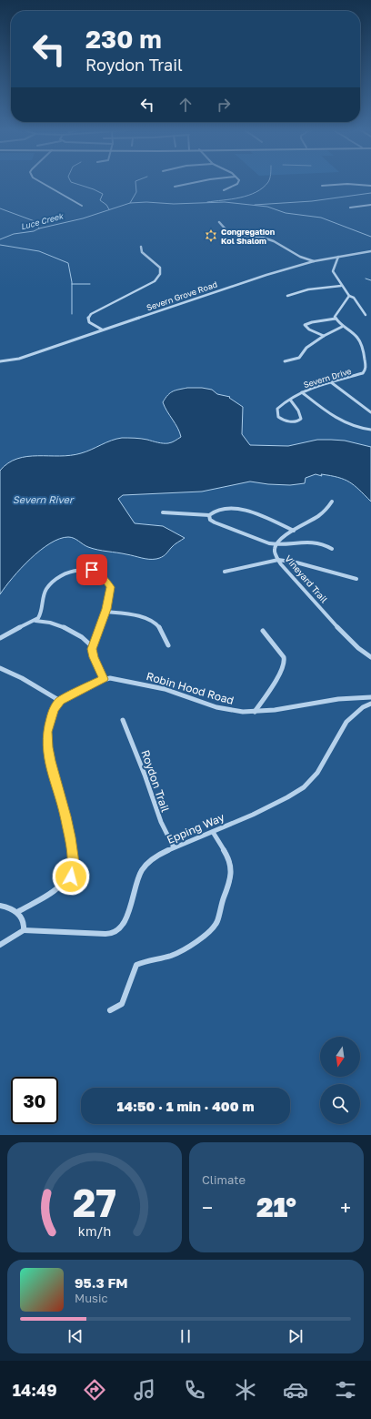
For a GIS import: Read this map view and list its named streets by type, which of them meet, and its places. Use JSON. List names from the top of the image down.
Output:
{
  "streets": {
    "street": [
      "Severn Grove Road",
      "Severn Drive",
      "Vineyard Trail",
      "Robin Hood Road",
      "Roydon Trail",
      "Epping Way"
    ]
  },
  "crossings": [
    ["Roydon Trail", "Epping Way"]
  ],
  "water": ["Luce Creek", "Severn River"],
  "places": {
    "synagogue": ["Congregation Kol Shalom"]
  },
  "north": "bottom",
  "page": {
    "turn": ["230 m", "Roydon Trail"],
    "limit": "30",
    "trip": "14:50 · 1 min · 400 m",
    "tile": "Climate",
    "heat": ["−", "21°", "+"],
    "song": ["95.3 FM", "Music"],
    "tabs": "14:49",
    "gauge": ["27", "km/h"]
  }
}
